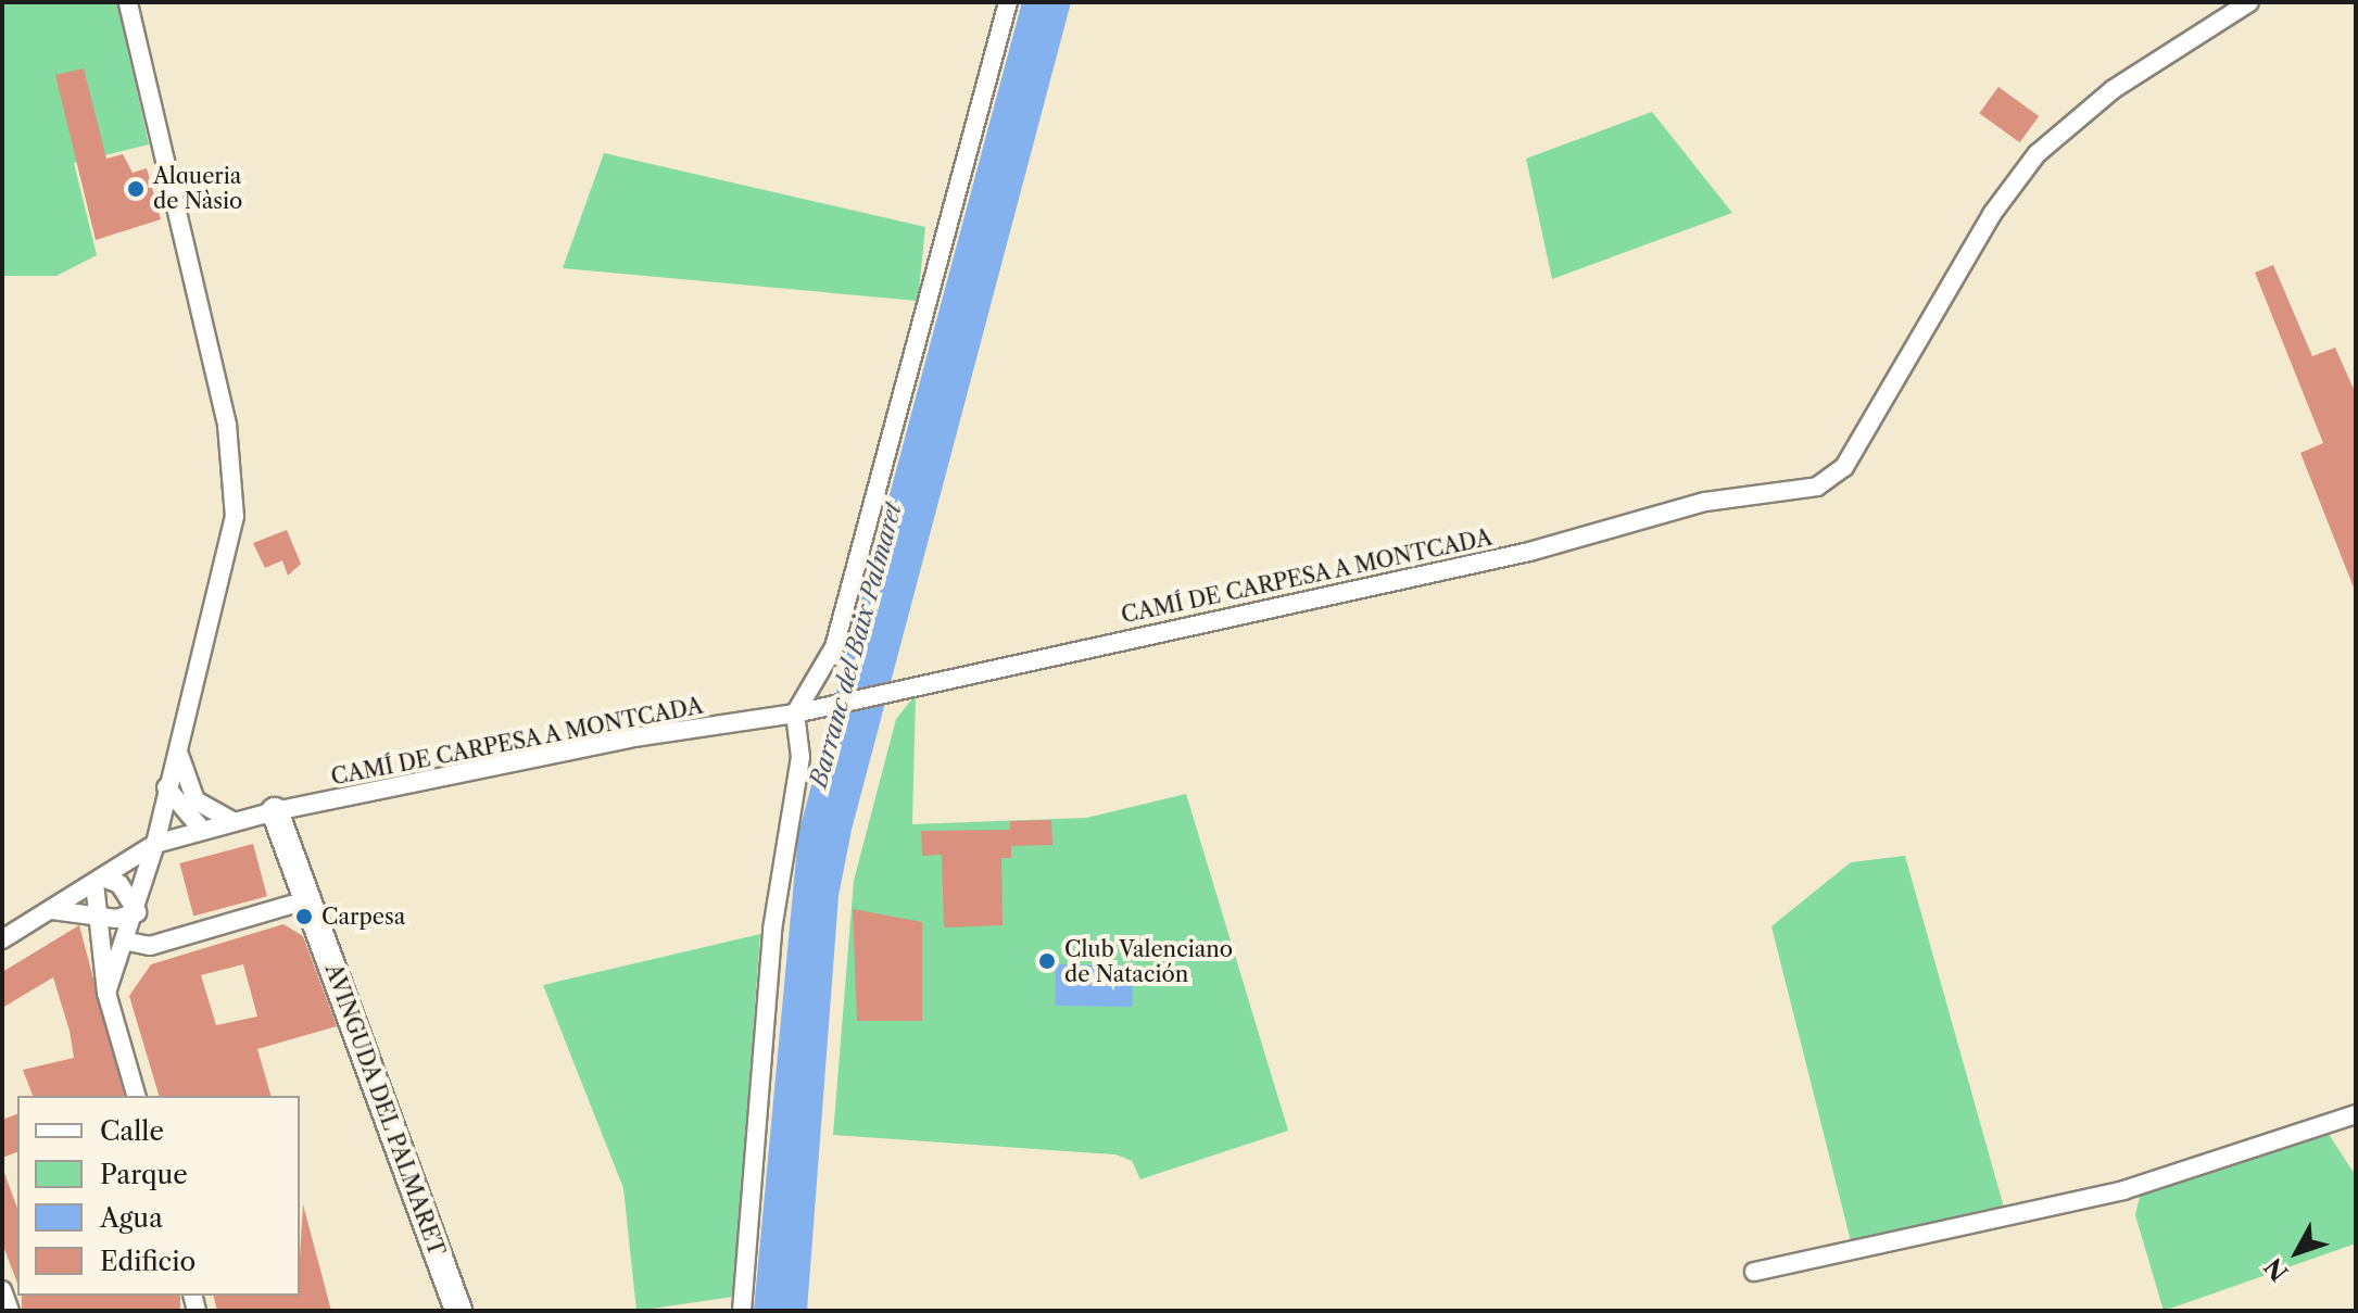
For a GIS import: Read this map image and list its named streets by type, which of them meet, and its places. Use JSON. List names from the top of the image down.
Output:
{
  "streets": {
    "street": ["CAMÍ DE CARPESA A MONTCADA", "AVINGUDA DEL PALMARET"]
  },
  "crossings": [
    ["CAMÍ DE CARPESA A MONTCADA", "AVINGUDA DEL PALMARET"]
  ],
  "water": ["Barranc del Baix Palmaret"],
  "places": ["Alqueria de Nàsio", "Carpesa", "Club Valenciano de Natación"],
  "legend": [
    "Calle",
    "Parque",
    "Agua",
    "Edificio"
  ],
  "north": "bottom left"
}
